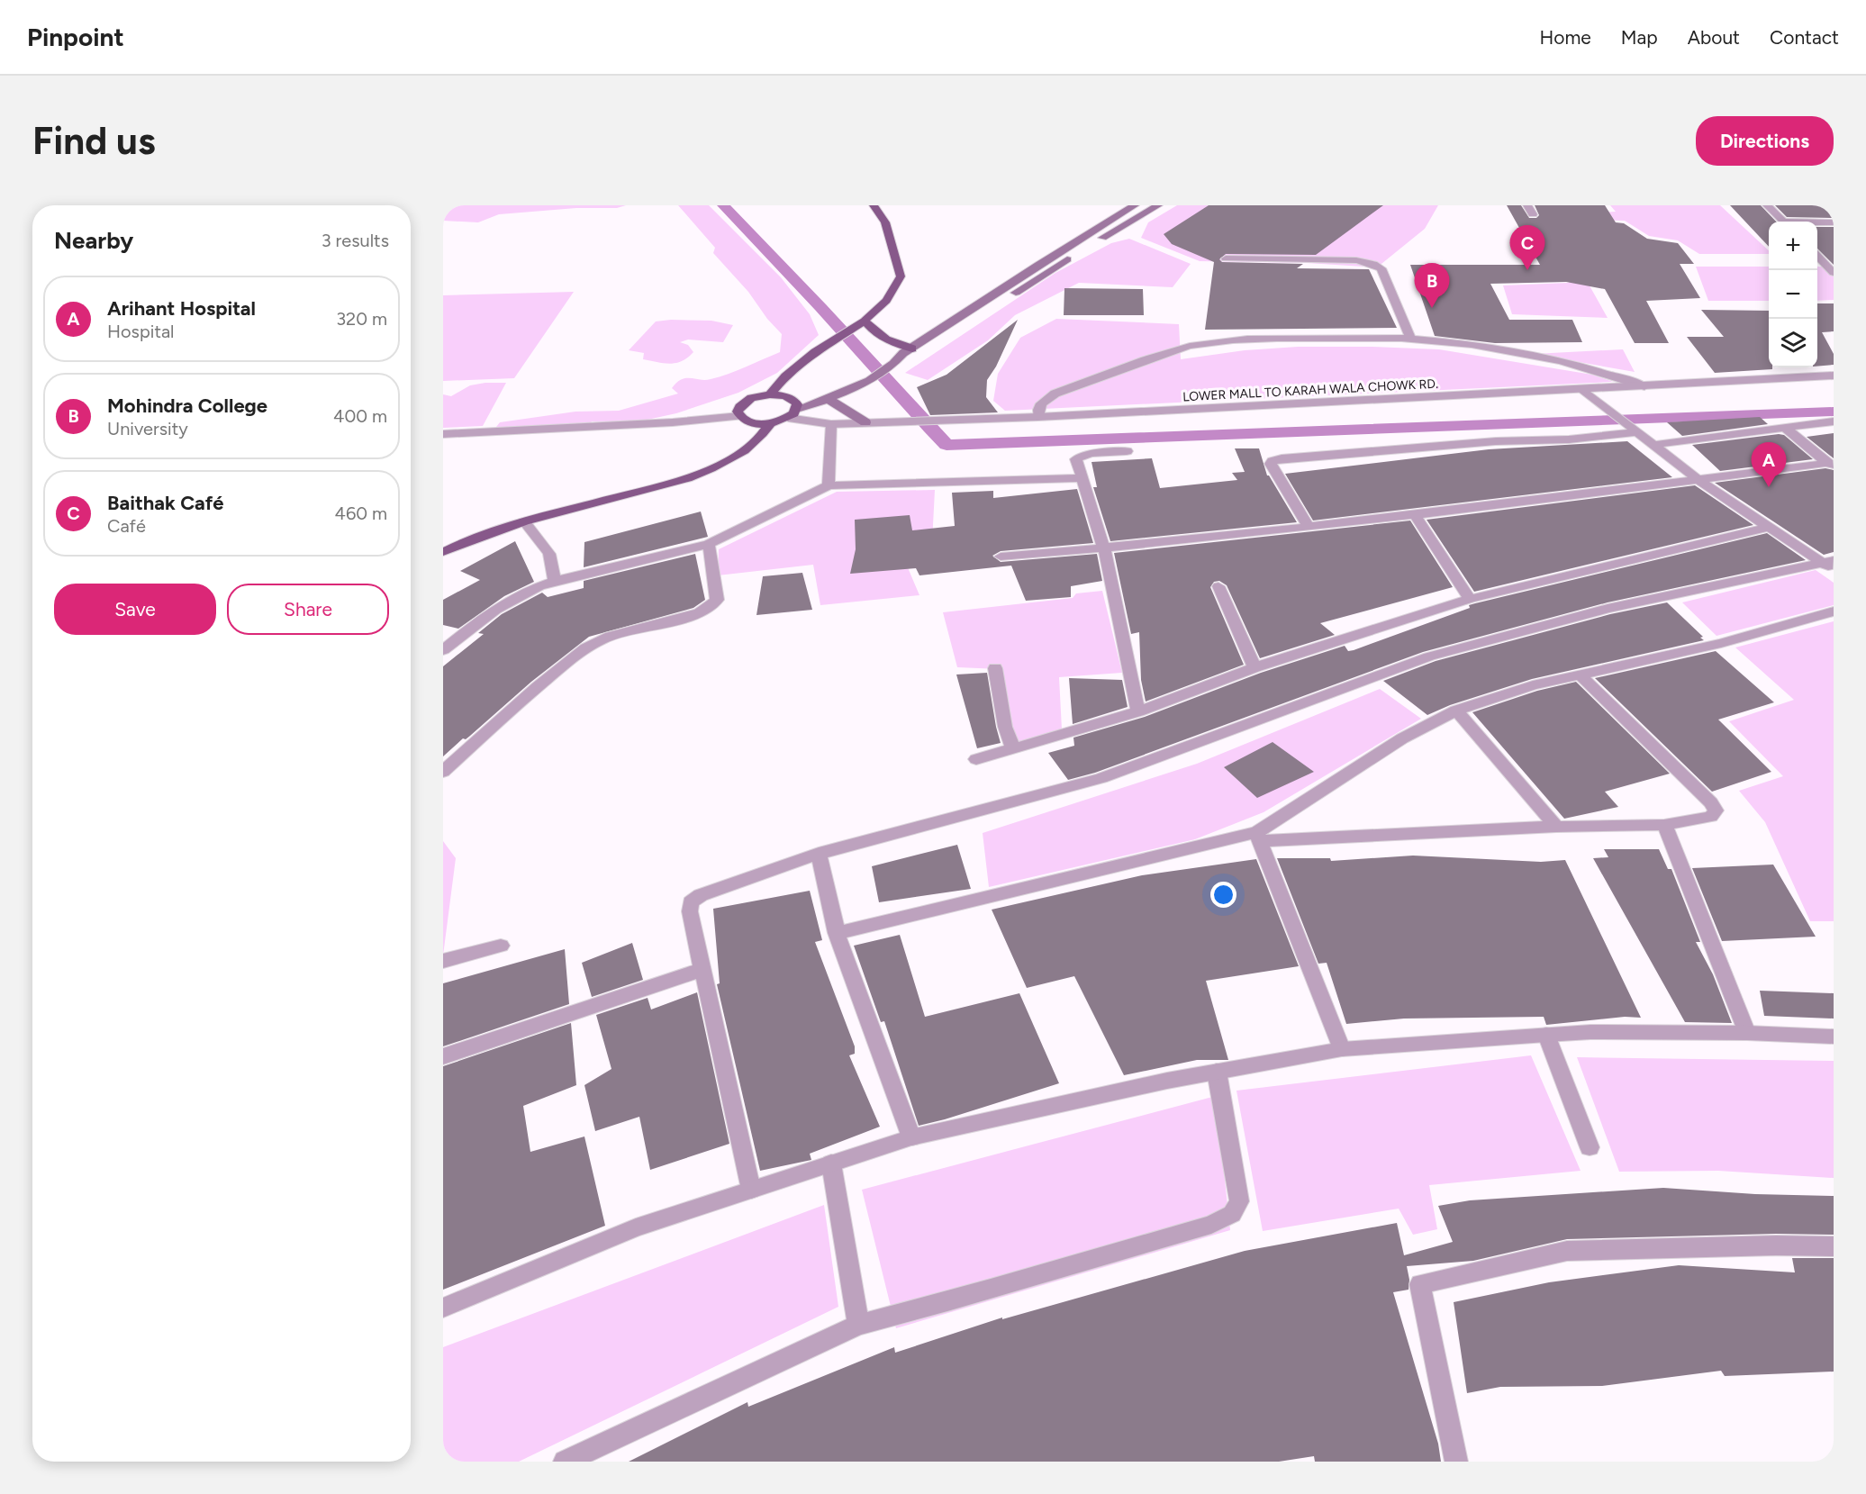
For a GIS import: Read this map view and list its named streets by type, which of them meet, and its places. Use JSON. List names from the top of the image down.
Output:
{
  "streets": {
    "street": ["LOWER MALL TO KARAH WALA CHOWK RD."]
  },
  "page": {
    "header": "Pinpoint",
    "nav": [
      "Home",
      "Map",
      "About",
      "Contact"
    ],
    "buttons": [
      "Directions",
      ["Save", "Share"]
    ],
    "title": "Find us",
    "heading": ["Nearby", "3 results"],
    "map_buttons": ["+", "−"],
    "pins": ["C", "B", "A"],
    "list": [
      {
        "mark": "A",
        "name": "Arihant Hospital",
        "note": "Hospital",
        "value": "320 m"
      },
      {
        "mark": "B",
        "name": "Mohindra College",
        "note": "University",
        "value": "400 m"
      },
      {
        "mark": "C",
        "name": "Baithak Café",
        "note": "Café",
        "value": "460 m"
      }
    ]
  }
}
